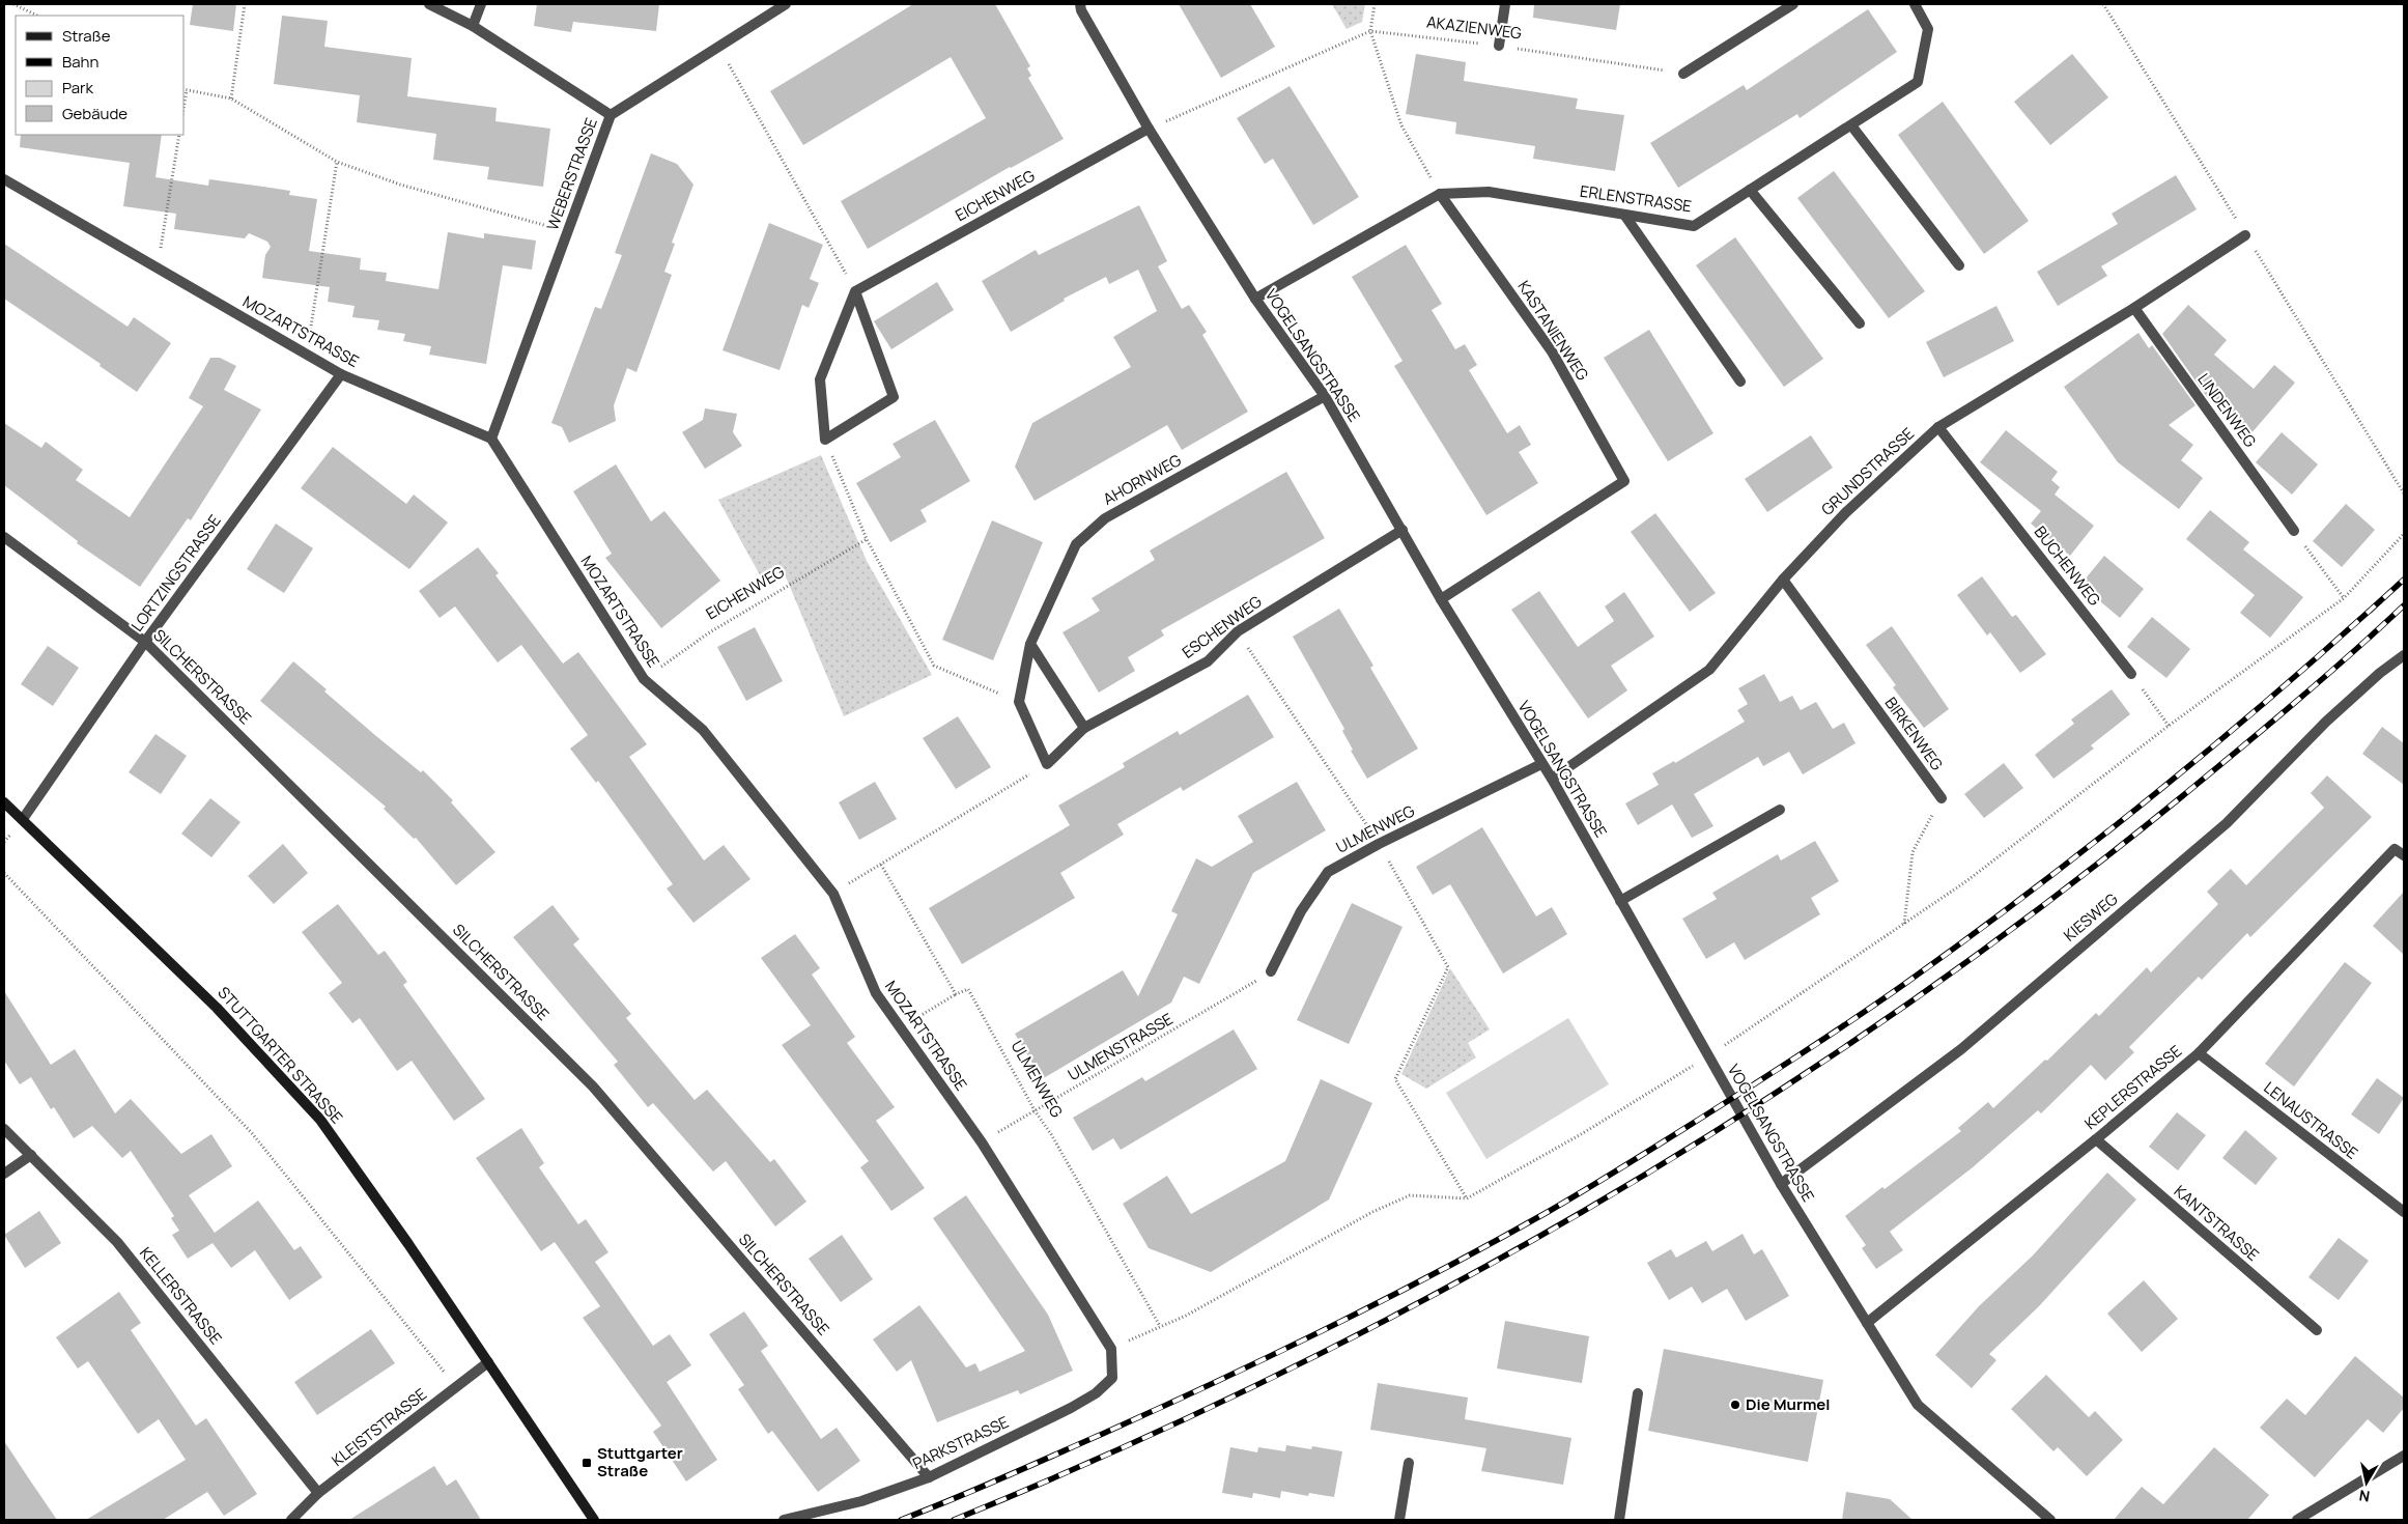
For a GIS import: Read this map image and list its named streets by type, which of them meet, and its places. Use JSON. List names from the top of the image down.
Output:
{
  "streets": {
    "street": [
      "WEBERSTRASSE",
      "EICHENWEG",
      "ERLENSTRASSE",
      "KASTANIENWEG",
      "MOZARTSTRASSE",
      "VOGELSANGSTRASSE",
      "LINDENWEG",
      "GRUNDSTRASSE",
      "AHORNWEG",
      "BUCHENWEG",
      "LORTZINGSTRASSE",
      "ESCHENWEG",
      "SILCHERSTRASSE",
      "BIRKENWEG",
      "ULMENWEG",
      "KIESWEG",
      "STUTTGARTER STRASSE",
      "KEPLERSTRASSE",
      "LENAUSTRASSE",
      "KANTSTRASSE",
      "KELLERSTRASSE",
      "KLEISTSTRASSE",
      "PARKSTRASSE"
    ],
    "path": ["AKAZIENWEG", "ULMENSTRASSE"]
  },
  "crossings": [
    ["WEBERSTRASSE", "MOZARTSTRASSE"],
    ["EICHENWEG", "MOZARTSTRASSE"],
    ["EICHENWEG", "VOGELSANGSTRASSE"],
    ["ERLENSTRASSE", "KASTANIENWEG"],
    ["ERLENSTRASSE", "VOGELSANGSTRASSE"],
    ["KASTANIENWEG", "VOGELSANGSTRASSE"],
    ["MOZARTSTRASSE", "LORTZINGSTRASSE"],
    ["MOZARTSTRASSE", "ULMENSTRASSE"],
    ["MOZARTSTRASSE", "PARKSTRASSE"],
    ["VOGELSANGSTRASSE", "GRUNDSTRASSE"],
    ["VOGELSANGSTRASSE", "AHORNWEG"],
    ["VOGELSANGSTRASSE", "ESCHENWEG"],
    ["VOGELSANGSTRASSE", "ULMENWEG"],
    ["VOGELSANGSTRASSE", "KIESWEG"],
    ["VOGELSANGSTRASSE", "KEPLERSTRASSE"],
    ["LINDENWEG", "GRUNDSTRASSE"],
    ["GRUNDSTRASSE", "BUCHENWEG"],
    ["GRUNDSTRASSE", "BIRKENWEG"],
    ["LORTZINGSTRASSE", "SILCHERSTRASSE"],
    ["LORTZINGSTRASSE", "STUTTGARTER STRASSE"],
    ["SILCHERSTRASSE", "PARKSTRASSE"],
    ["ULMENWEG", "ULMENSTRASSE"],
    ["STUTTGARTER STRASSE", "KLEISTSTRASSE"],
    ["KEPLERSTRASSE", "LENAUSTRASSE"],
    ["KEPLERSTRASSE", "KANTSTRASSE"],
    ["KELLERSTRASSE", "KLEISTSTRASSE"]
  ],
  "places": {
    "other": ["Die Murmel"],
    "transit": ["Stuttgarter Straße"]
  },
  "legend": [
    "Straße",
    "Bahn",
    "Park",
    "Gebäude"
  ],
  "north": "bottom"
}
